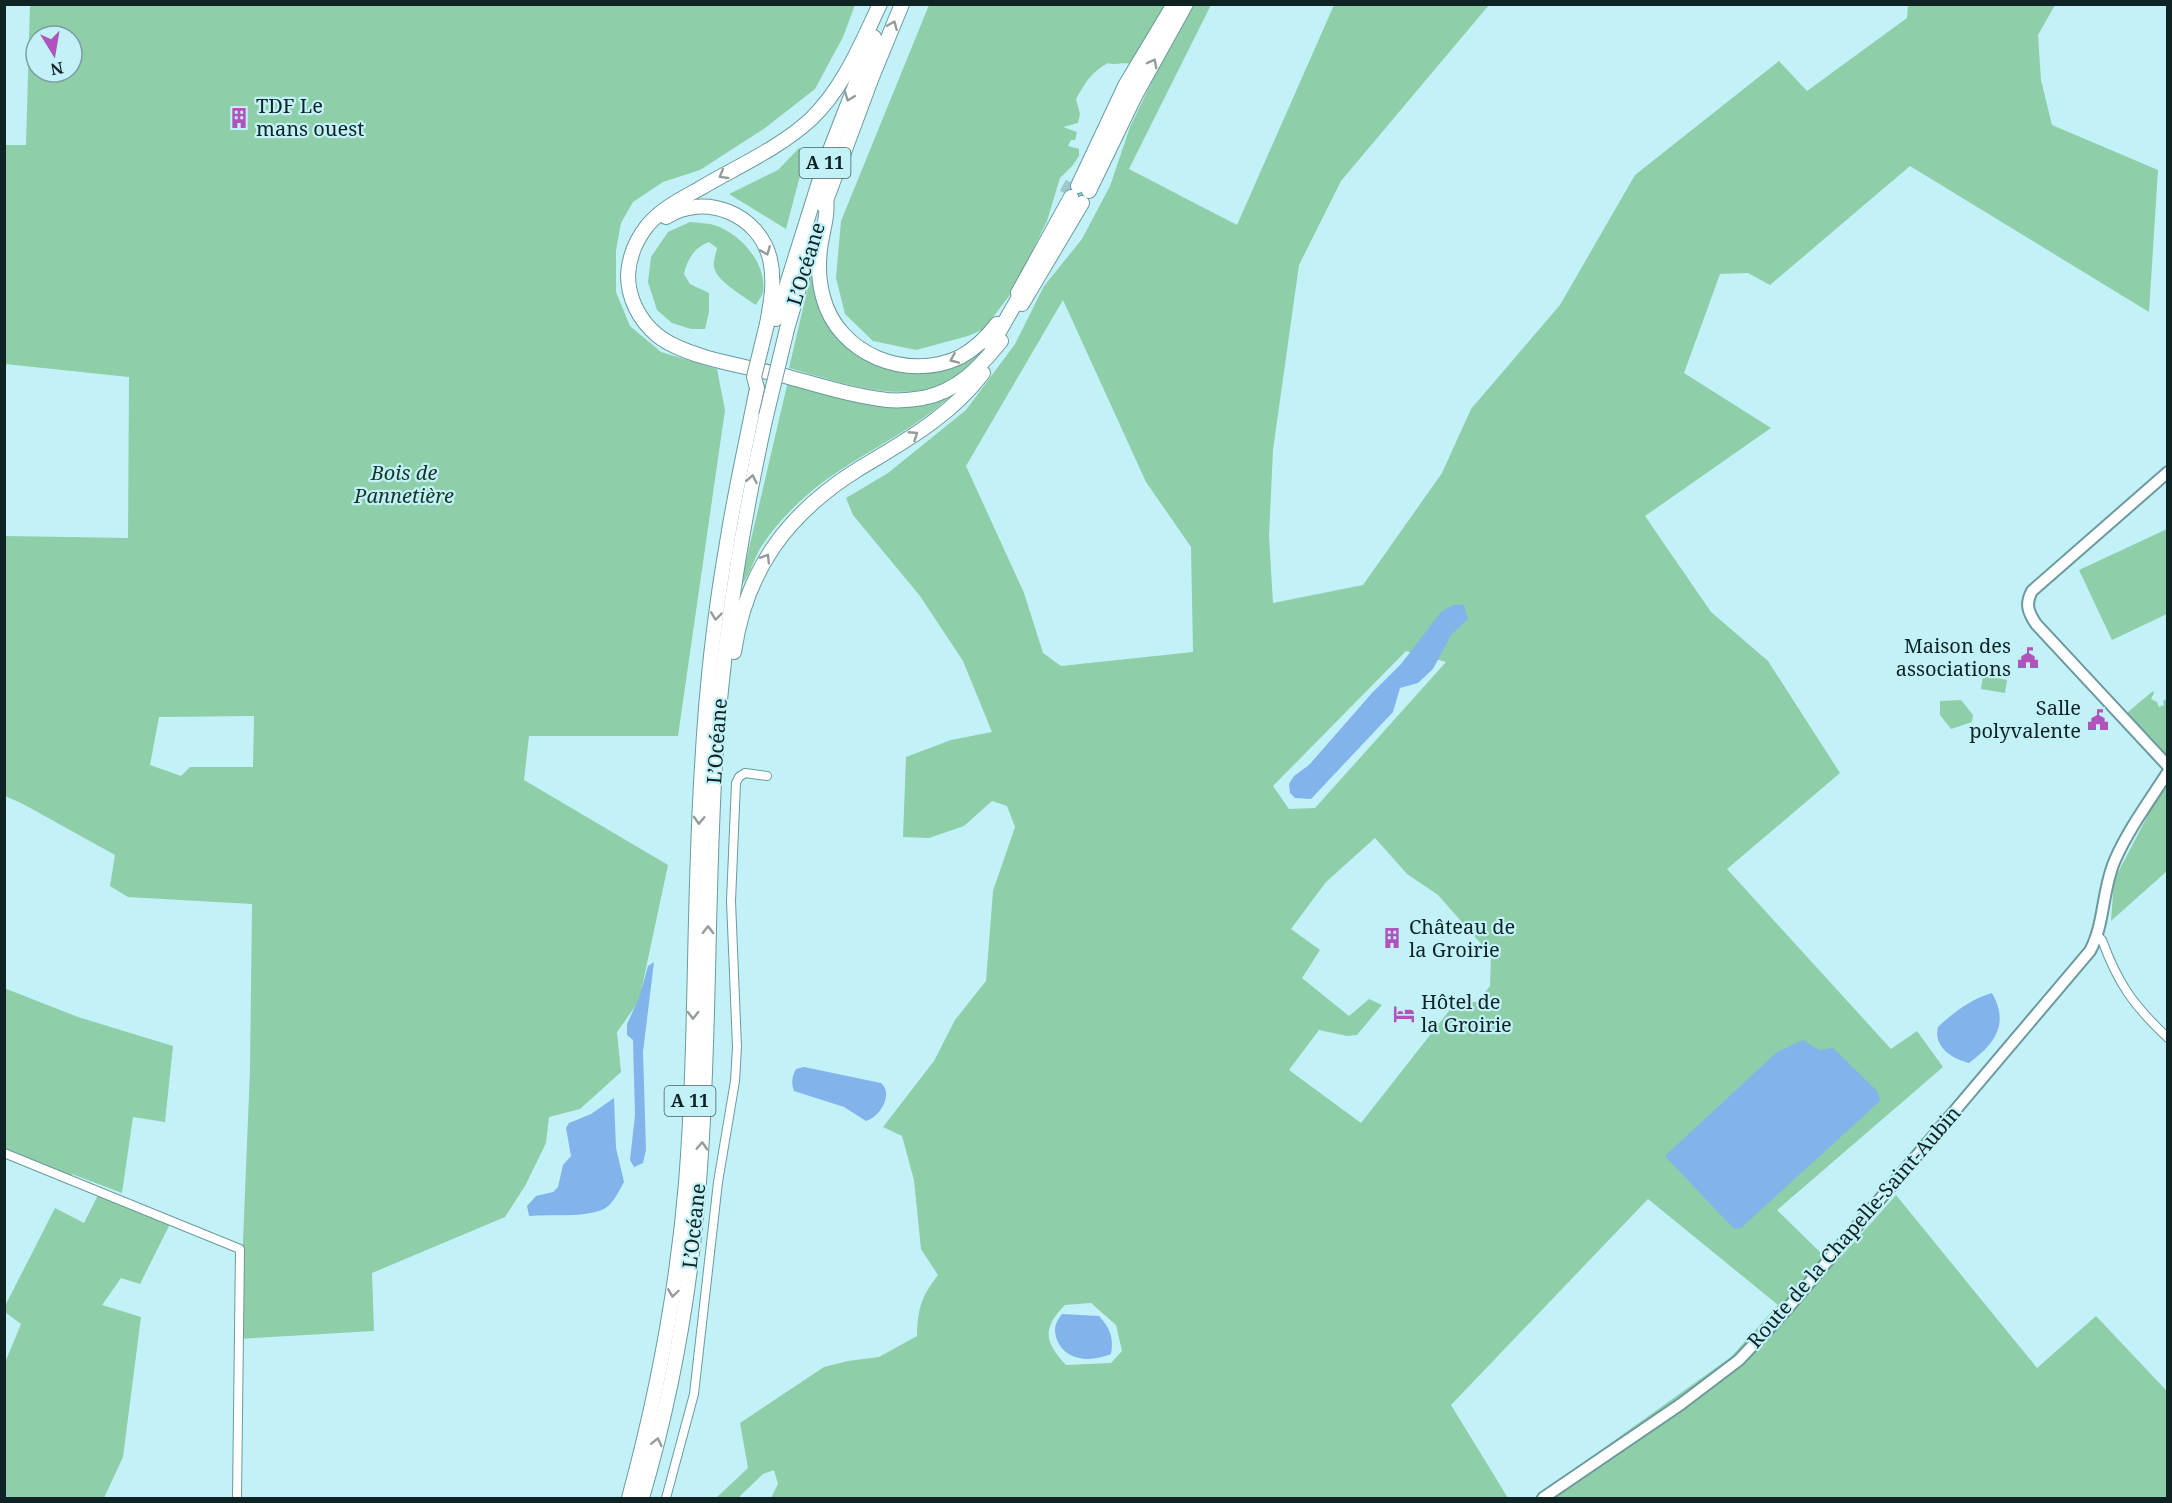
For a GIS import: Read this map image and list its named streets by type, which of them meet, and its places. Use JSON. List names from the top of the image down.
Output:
{
  "streets": {
    "highway": ["A 11", "L’Océane"],
    "street": ["Route de la Chapelle-Saint-Aubin"]
  },
  "parks": ["Bois de Pannetière"],
  "places": {
    "building": ["TDF Le mans ouest", "Château de la Groirie"],
    "public building": ["Maison des associations", "Salle polyvalente"],
    "hotel": ["Hôtel de la Groirie"]
  },
  "north": "bottom"
}
